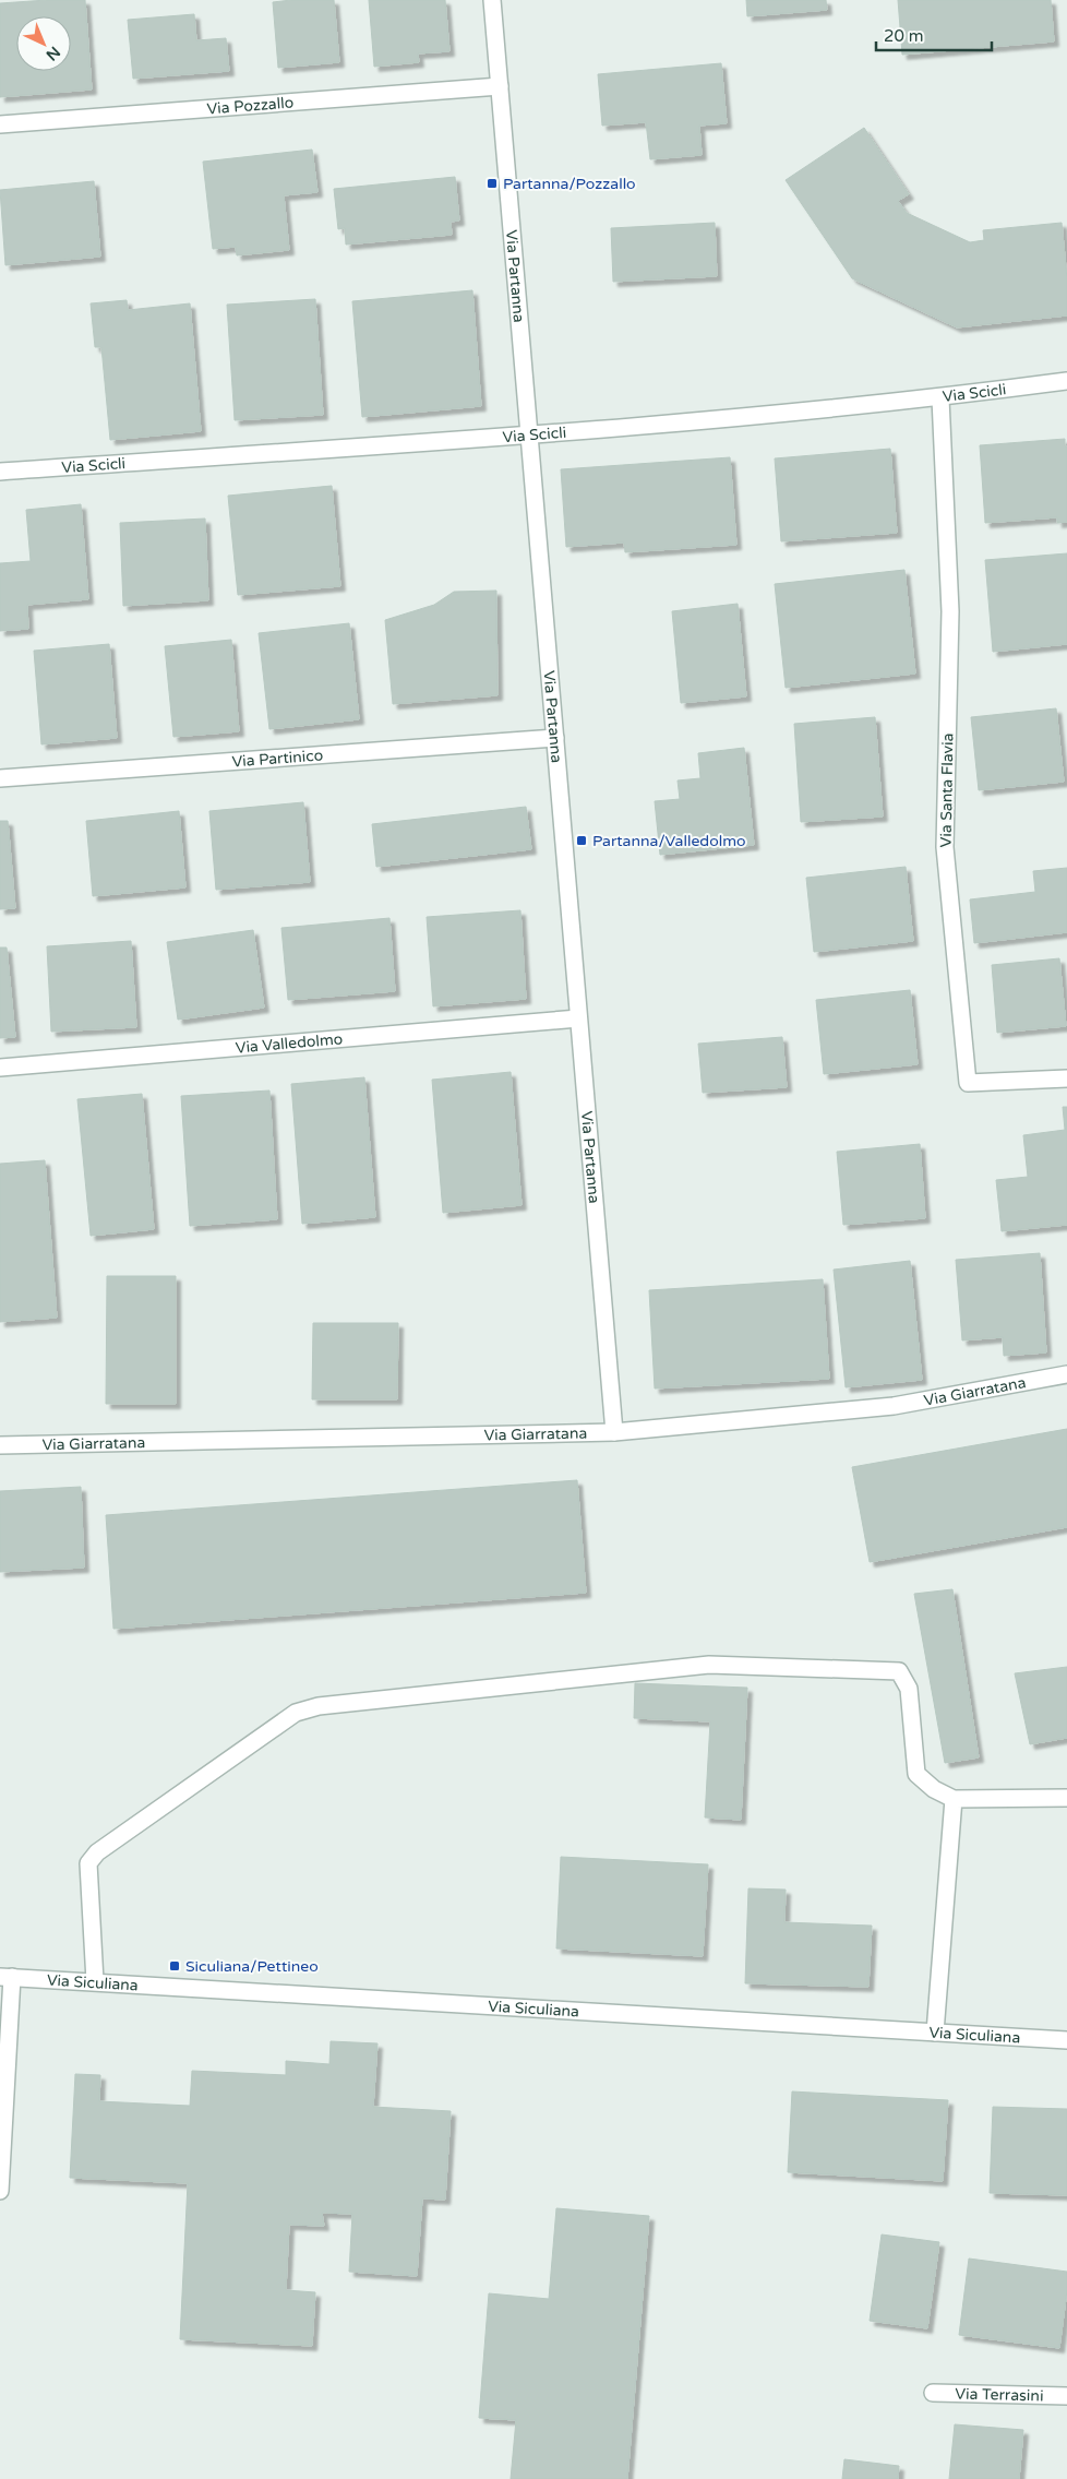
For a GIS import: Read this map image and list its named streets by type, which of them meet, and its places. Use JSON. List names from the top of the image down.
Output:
{
  "streets": {
    "street": [
      "Via Pozzallo",
      "Via Partanna",
      "Via Scicli",
      "Via Partinico",
      "Via Santa Flavia",
      "Via Valledolmo",
      "Via Giarratana",
      "Via Siculiana",
      "Via Terrasini"
    ]
  },
  "crossings": [
    ["Via Pozzallo", "Via Partanna"],
    ["Via Partanna", "Via Scicli"],
    ["Via Partanna", "Via Partinico"],
    ["Via Partanna", "Via Valledolmo"],
    ["Via Partanna", "Via Giarratana"],
    ["Via Scicli", "Via Santa Flavia"]
  ],
  "places": {
    "transit": ["Partanna/Pozzallo", "Partanna/Valledolmo", "Siculiana/Pettineo"]
  },
  "scale_bar": "20 m",
  "north": "bottom right"
}
